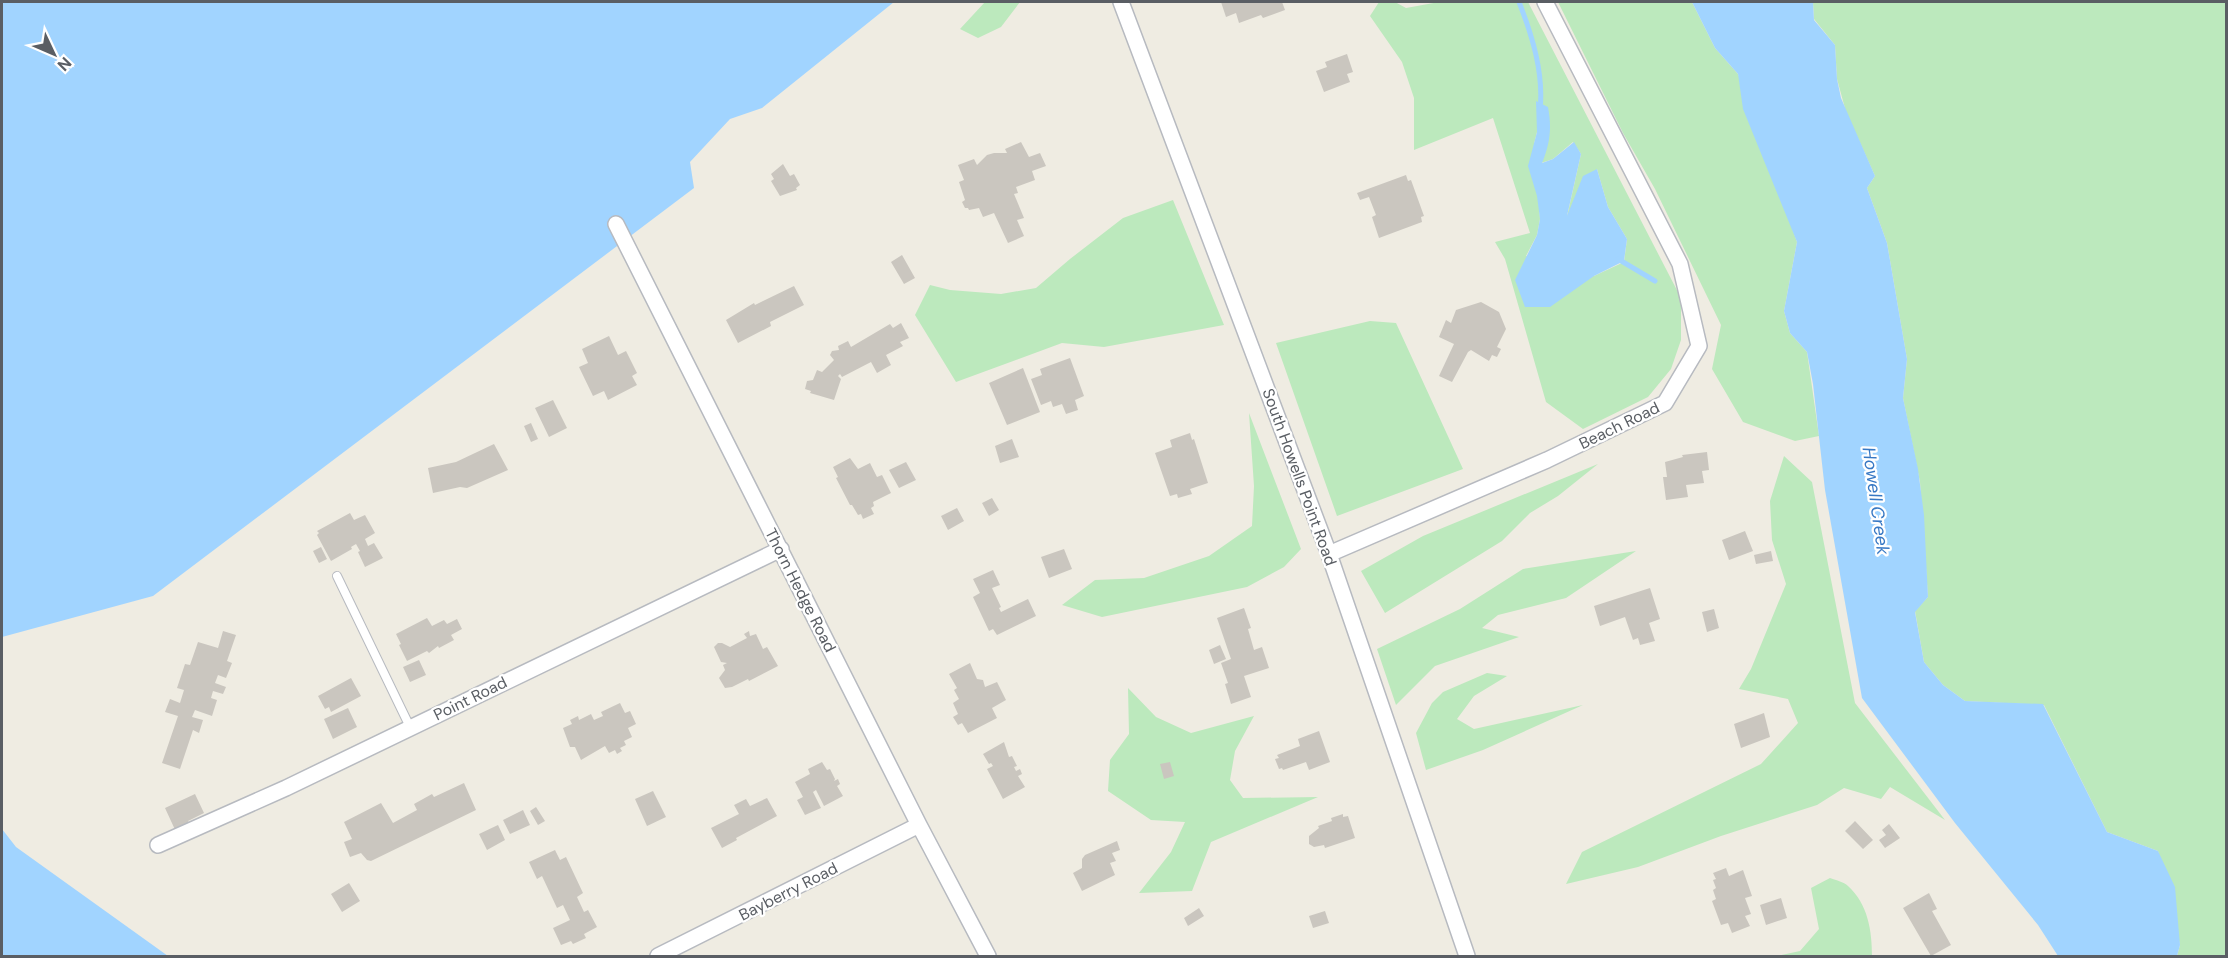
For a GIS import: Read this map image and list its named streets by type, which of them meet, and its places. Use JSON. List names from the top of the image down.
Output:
{
  "streets": {
    "street": [
      "Beach Road",
      "South Howells Point Road",
      "Thorn Hedge Road",
      "Point Road",
      "Bayberry Road"
    ]
  },
  "crossings": [
    ["Beach Road", "South Howells Point Road"],
    ["Thorn Hedge Road", "Point Road"],
    ["Thorn Hedge Road", "Bayberry Road"]
  ],
  "water": ["Howell Creek"],
  "north": "bottom right"
}
